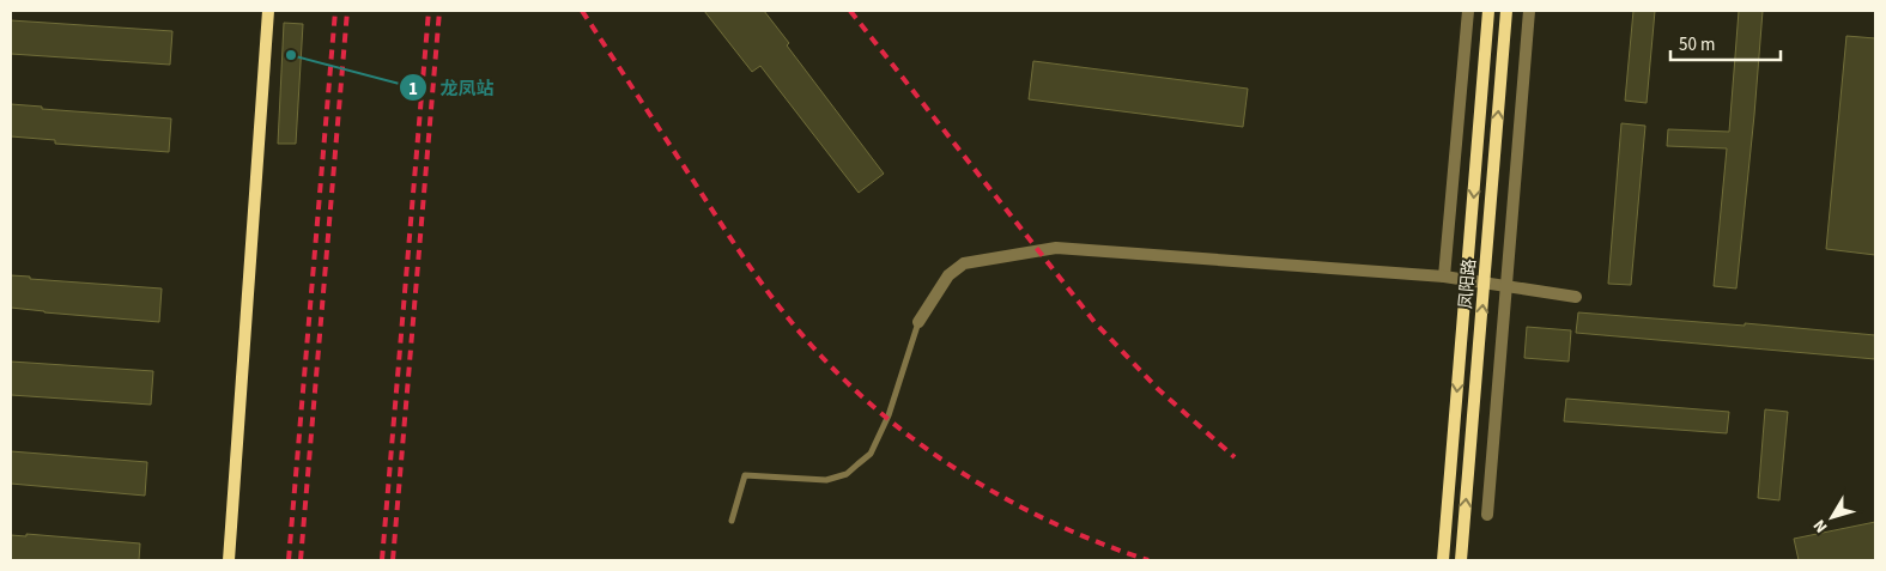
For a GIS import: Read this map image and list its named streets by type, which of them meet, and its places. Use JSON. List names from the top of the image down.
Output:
{
  "streets": {
    "main road": ["凤阳路"]
  },
  "places": ["龙凤站"],
  "scale_bar": "50 m",
  "north": "bottom left"
}
